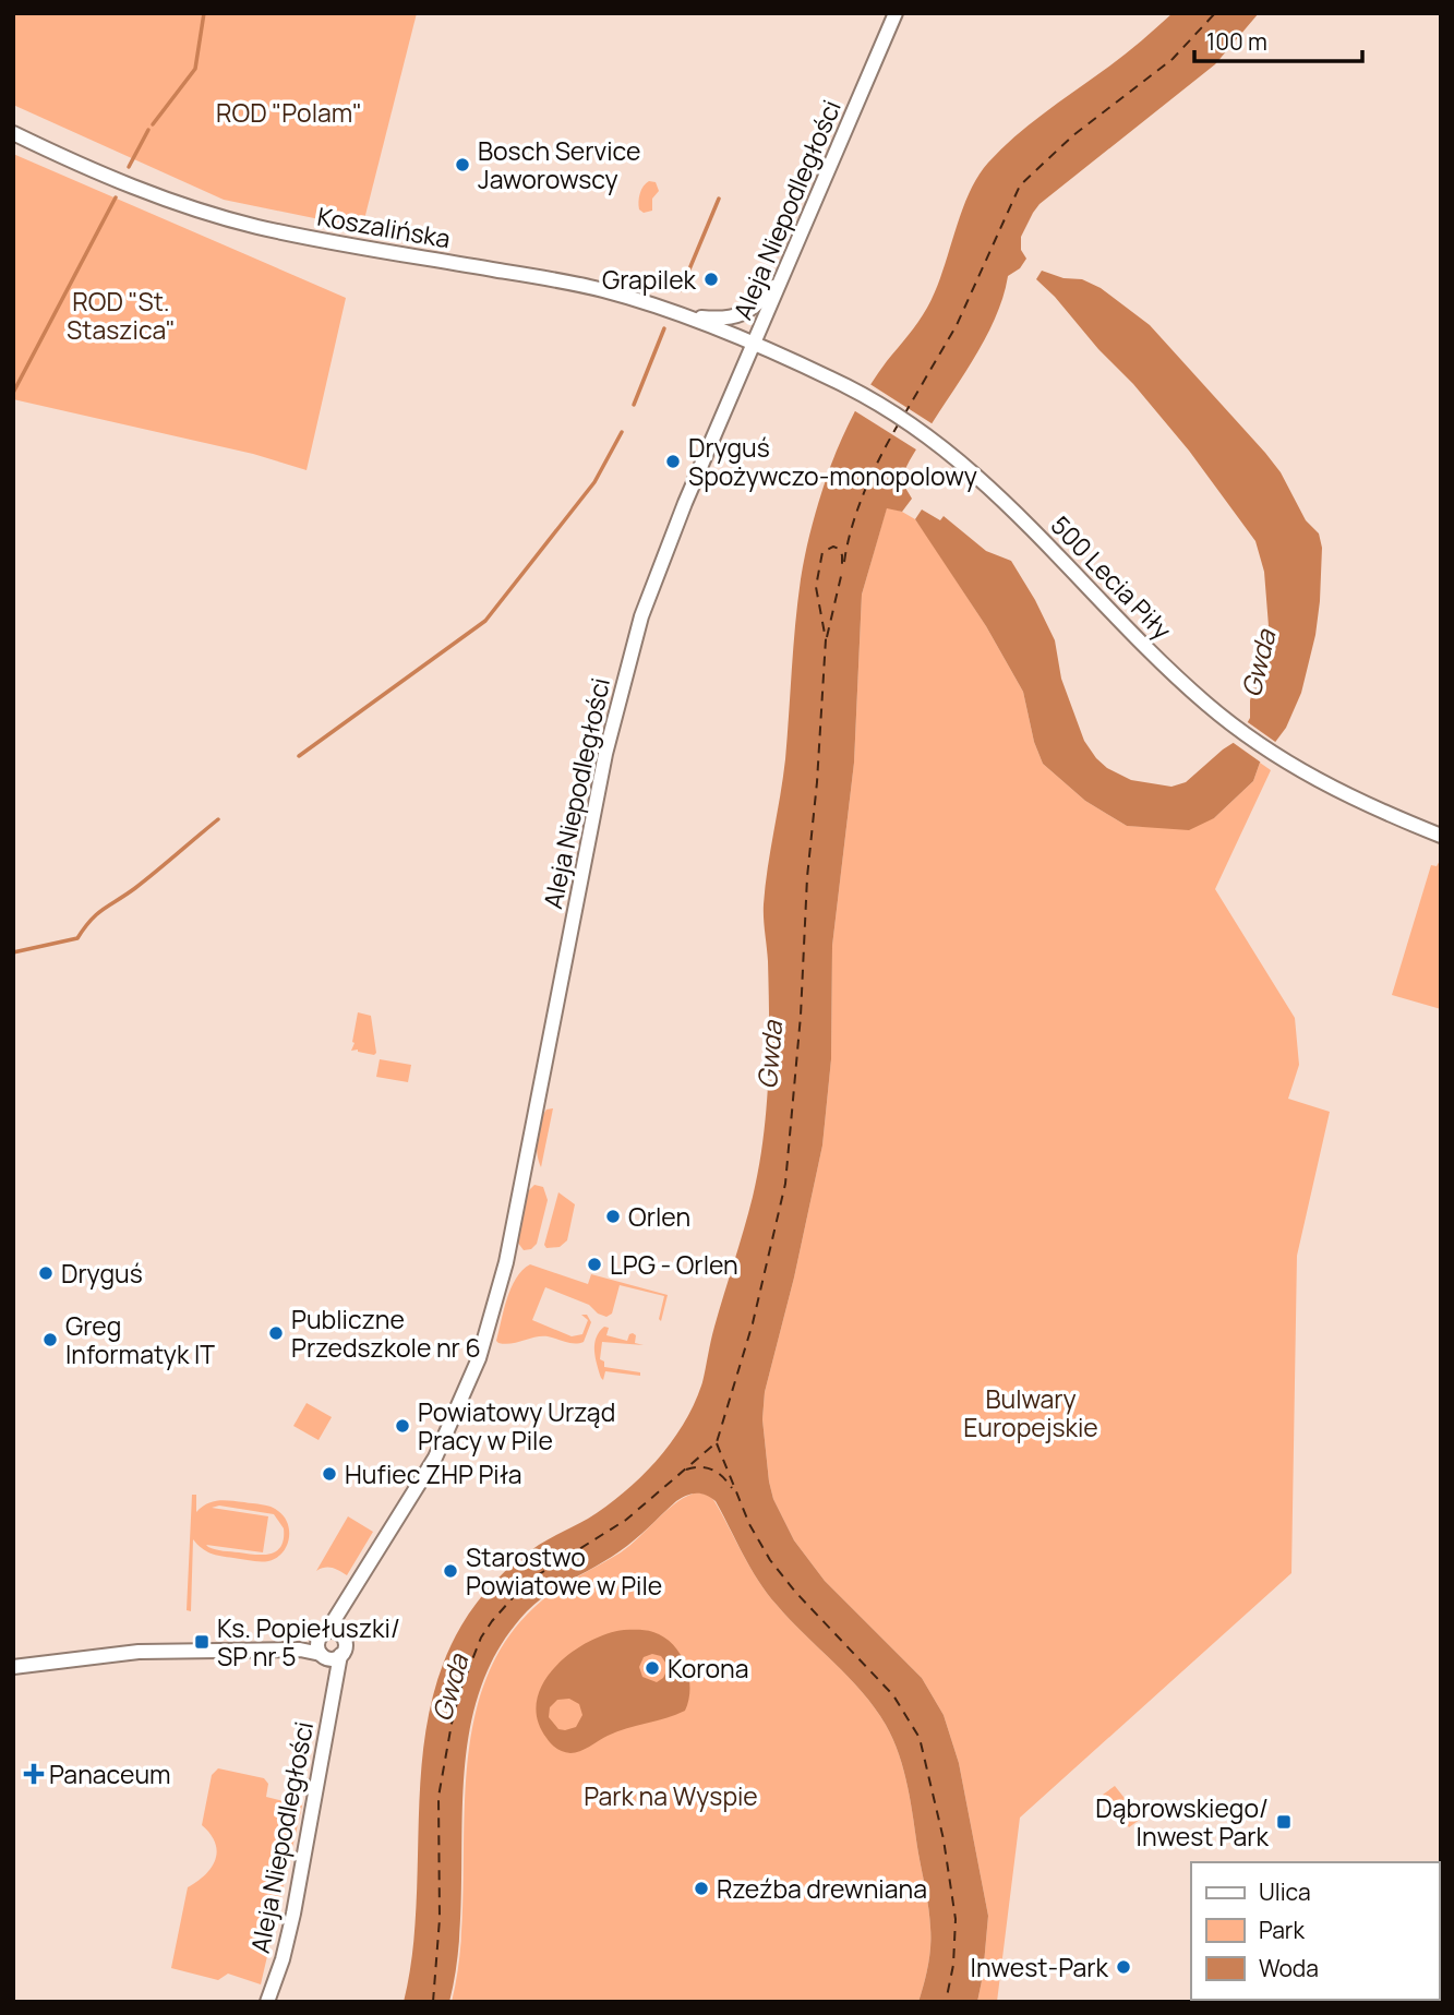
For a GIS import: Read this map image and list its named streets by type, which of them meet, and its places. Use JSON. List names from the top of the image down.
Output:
{
  "streets": {
    "street": ["Aleja Niepodległości", "Koszalińska", "500 Lecia Piły"]
  },
  "crossings": [
    ["Aleja Niepodległości", "Koszalińska"],
    ["Aleja Niepodległości", "500 Lecia Piły"],
    ["Koszalińska", "500 Lecia Piły"]
  ],
  "water": ["Gwda"],
  "parks": [
    "ROD \"Polam\"",
    "ROD \"St. Staszica\"",
    "Bulwary Europejskie",
    "Park na Wyspie"
  ],
  "places": {
    "other": [
      "Bosch Service Jaworowscy",
      "Grapilek",
      "Dryguś Spożywczo-monopolowy",
      "Orlen",
      "LPG - Orlen",
      "Dryguś",
      "Publiczne Przedszkole nr 6",
      "Greg Informatyk IT",
      "Powiatowy Urząd Pracy w Pile",
      "Hufiec ZHP Piła",
      "Starostwo Powiatowe w Pile",
      "Korona",
      "Rzeźba drewniana",
      "Inwest-Park"
    ],
    "transit": ["Ks. Popiełuszki/ SP nr 5", "Dąbrowskiego/ Inwest Park"],
    "health": ["Panaceum"]
  },
  "legend": ["Ulica", "Park", "Woda"],
  "scale_bar": "100 m"
}
